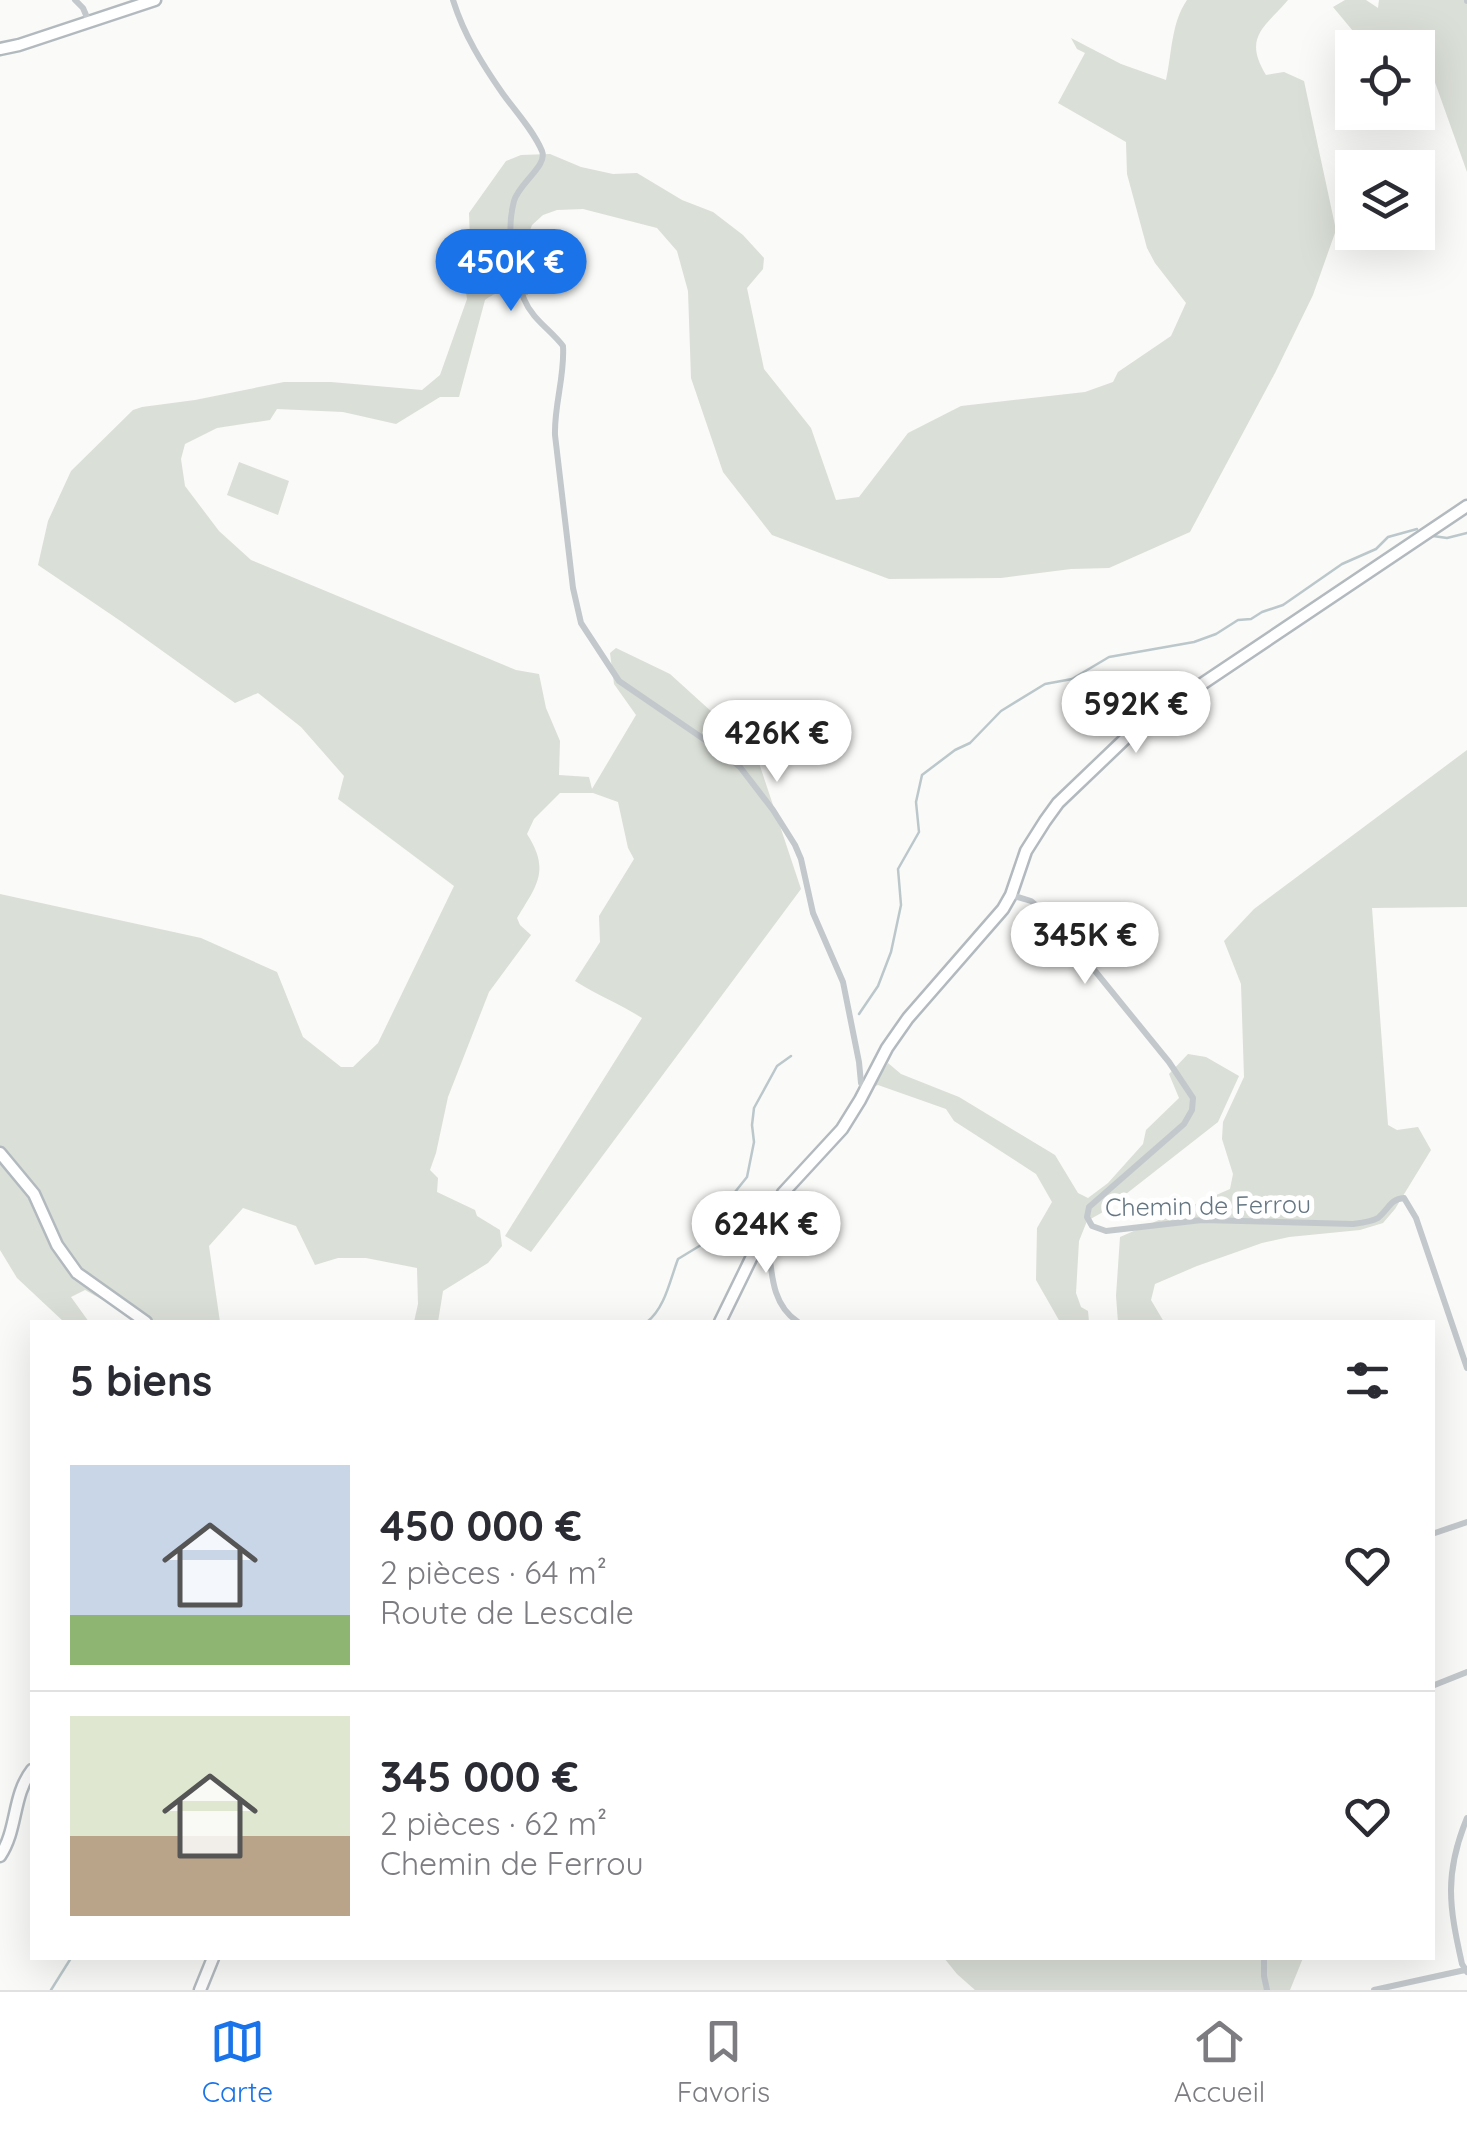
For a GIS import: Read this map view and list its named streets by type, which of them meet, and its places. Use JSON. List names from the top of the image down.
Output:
{
  "streets": {
    "street": ["Chemin de Ferrou"]
  },
  "page": {
    "price": [
      "450K €",
      "592K €",
      "426K €",
      "345K €",
      "624K €"
    ],
    "heading": "5 biens",
    "list": [
      {
        "name": "450 000 €",
        "note": "2 pièces · 64 m² · Route de Lescale"
      },
      {
        "name": "345 000 €",
        "note": "2 pièces · 62 m² · Chemin de Ferrou"
      }
    ],
    "tabs": ["Carte", "Favoris", "Accueil"]
  }
}
